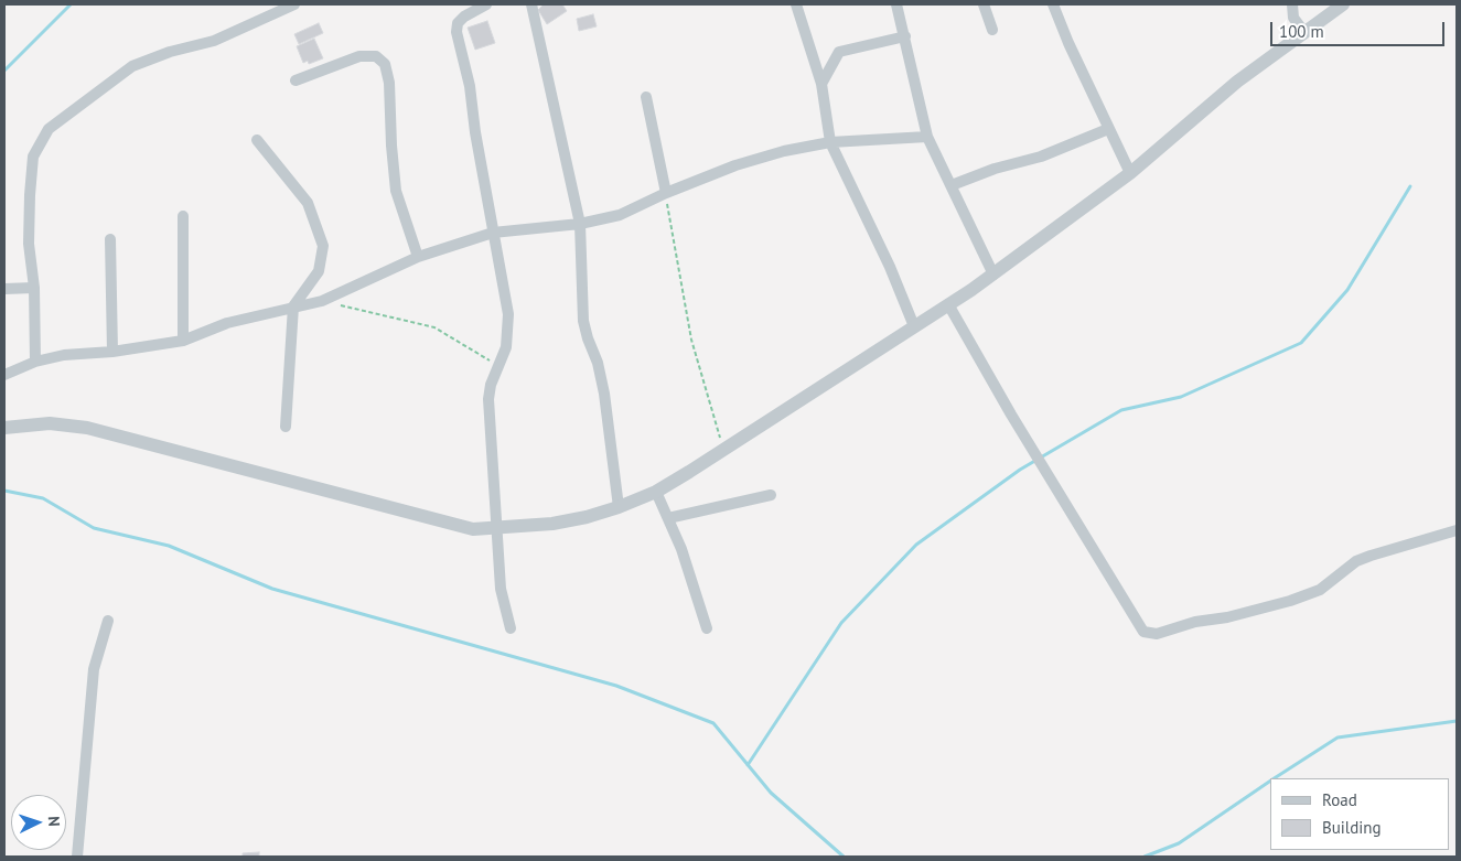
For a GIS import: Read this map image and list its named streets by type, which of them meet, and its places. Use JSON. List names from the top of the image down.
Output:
{
  "legend": ["Road", "Building"],
  "scale_bar": "100 m",
  "north": "right"
}
